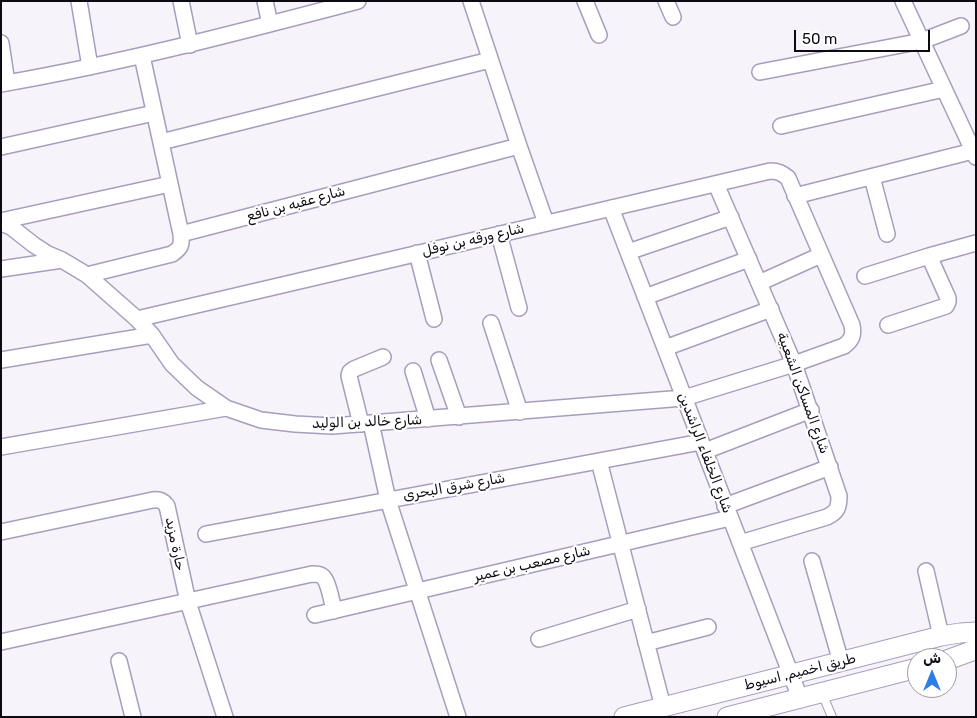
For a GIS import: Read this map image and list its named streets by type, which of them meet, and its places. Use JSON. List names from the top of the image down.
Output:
{
  "streets": {
    "street": [
      "شارع عقبه بن نافع",
      "شارع ورقه بن نوفل",
      "شارع المساكن الشعبية",
      "شارع خالد بن الوليد",
      "شارع الخلفاء الراشدين",
      "شارع شرق البحرى",
      "حارة مزيد",
      "شارع مصعب بن عمير",
      "طريق اخميم, اسيوط"
    ]
  },
  "crossings": [
    ["شارع ورقه بن نوفل", "شارع المساكن الشعبية"],
    ["شارع ورقه بن نوفل", "شارع خالد بن الوليد"],
    ["شارع ورقه بن نوفل", "شارع الخلفاء الراشدين"],
    ["شارع المساكن الشعبية", "شارع خالد بن الوليد"],
    ["شارع المساكن الشعبية", "شارع الخلفاء الراشدين"],
    ["شارع المساكن الشعبية", "شارع شرق البحرى"],
    ["شارع المساكن الشعبية", "شارع مصعب بن عمير"],
    ["شارع خالد بن الوليد", "شارع الخلفاء الراشدين"],
    ["شارع الخلفاء الراشدين", "شارع شرق البحرى"],
    ["شارع الخلفاء الراشدين", "شارع مصعب بن عمير"],
    ["شارع الخلفاء الراشدين", "طريق اخميم, اسيوط"]
  ],
  "scale_bar": "50 m",
  "north": "top"
}
